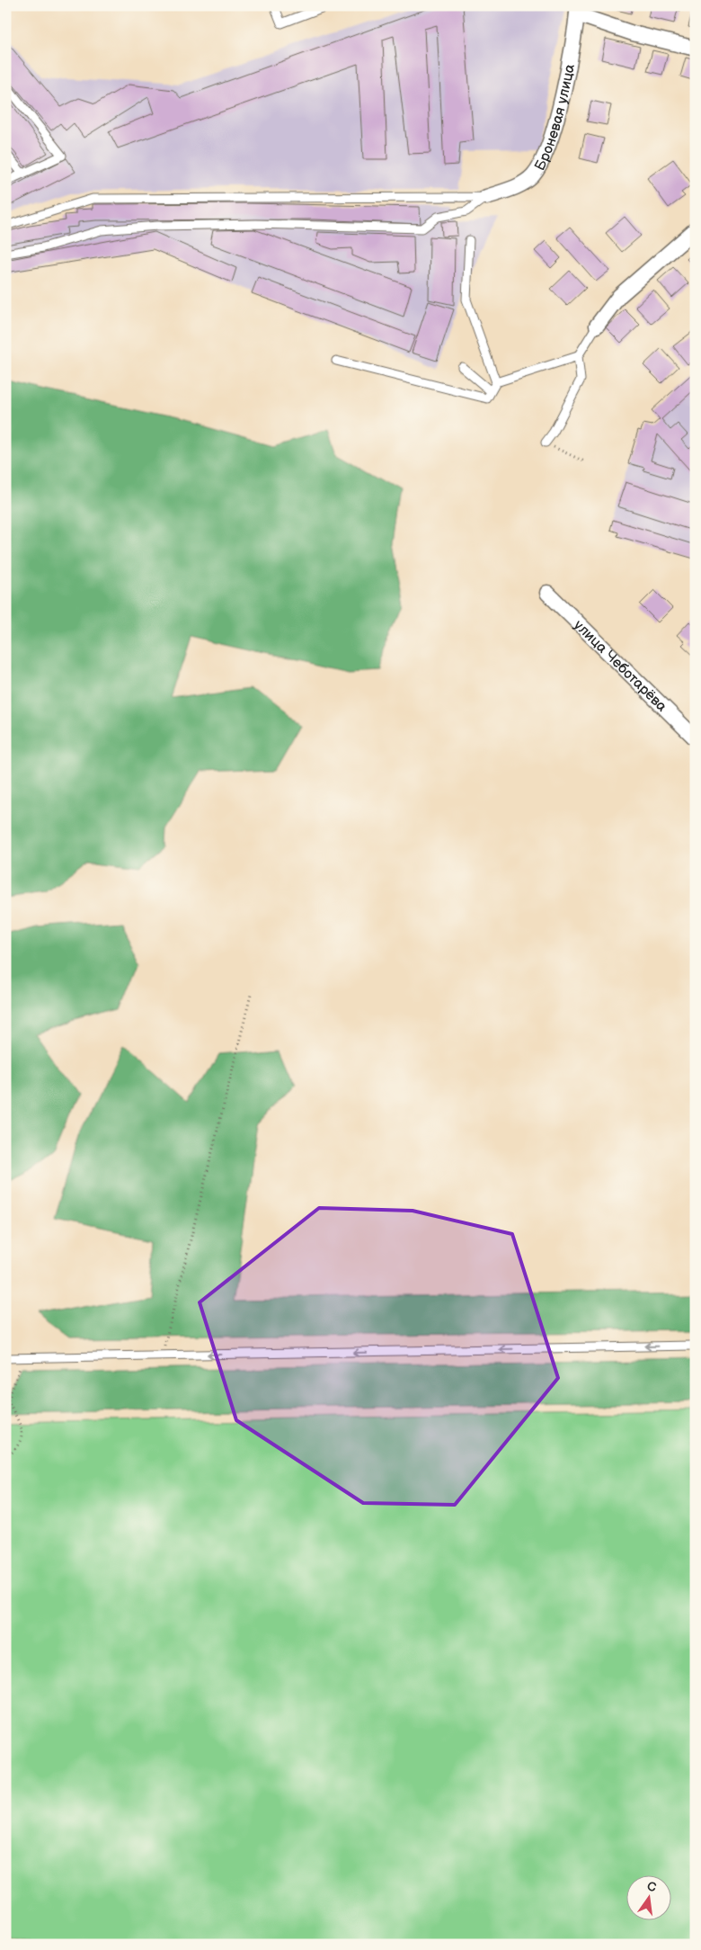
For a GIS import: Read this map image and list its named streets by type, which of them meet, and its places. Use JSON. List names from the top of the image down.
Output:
{
  "streets": {
    "street": ["Броневая улица", "улица Чеботарёва"]
  },
  "north": "top"
}
